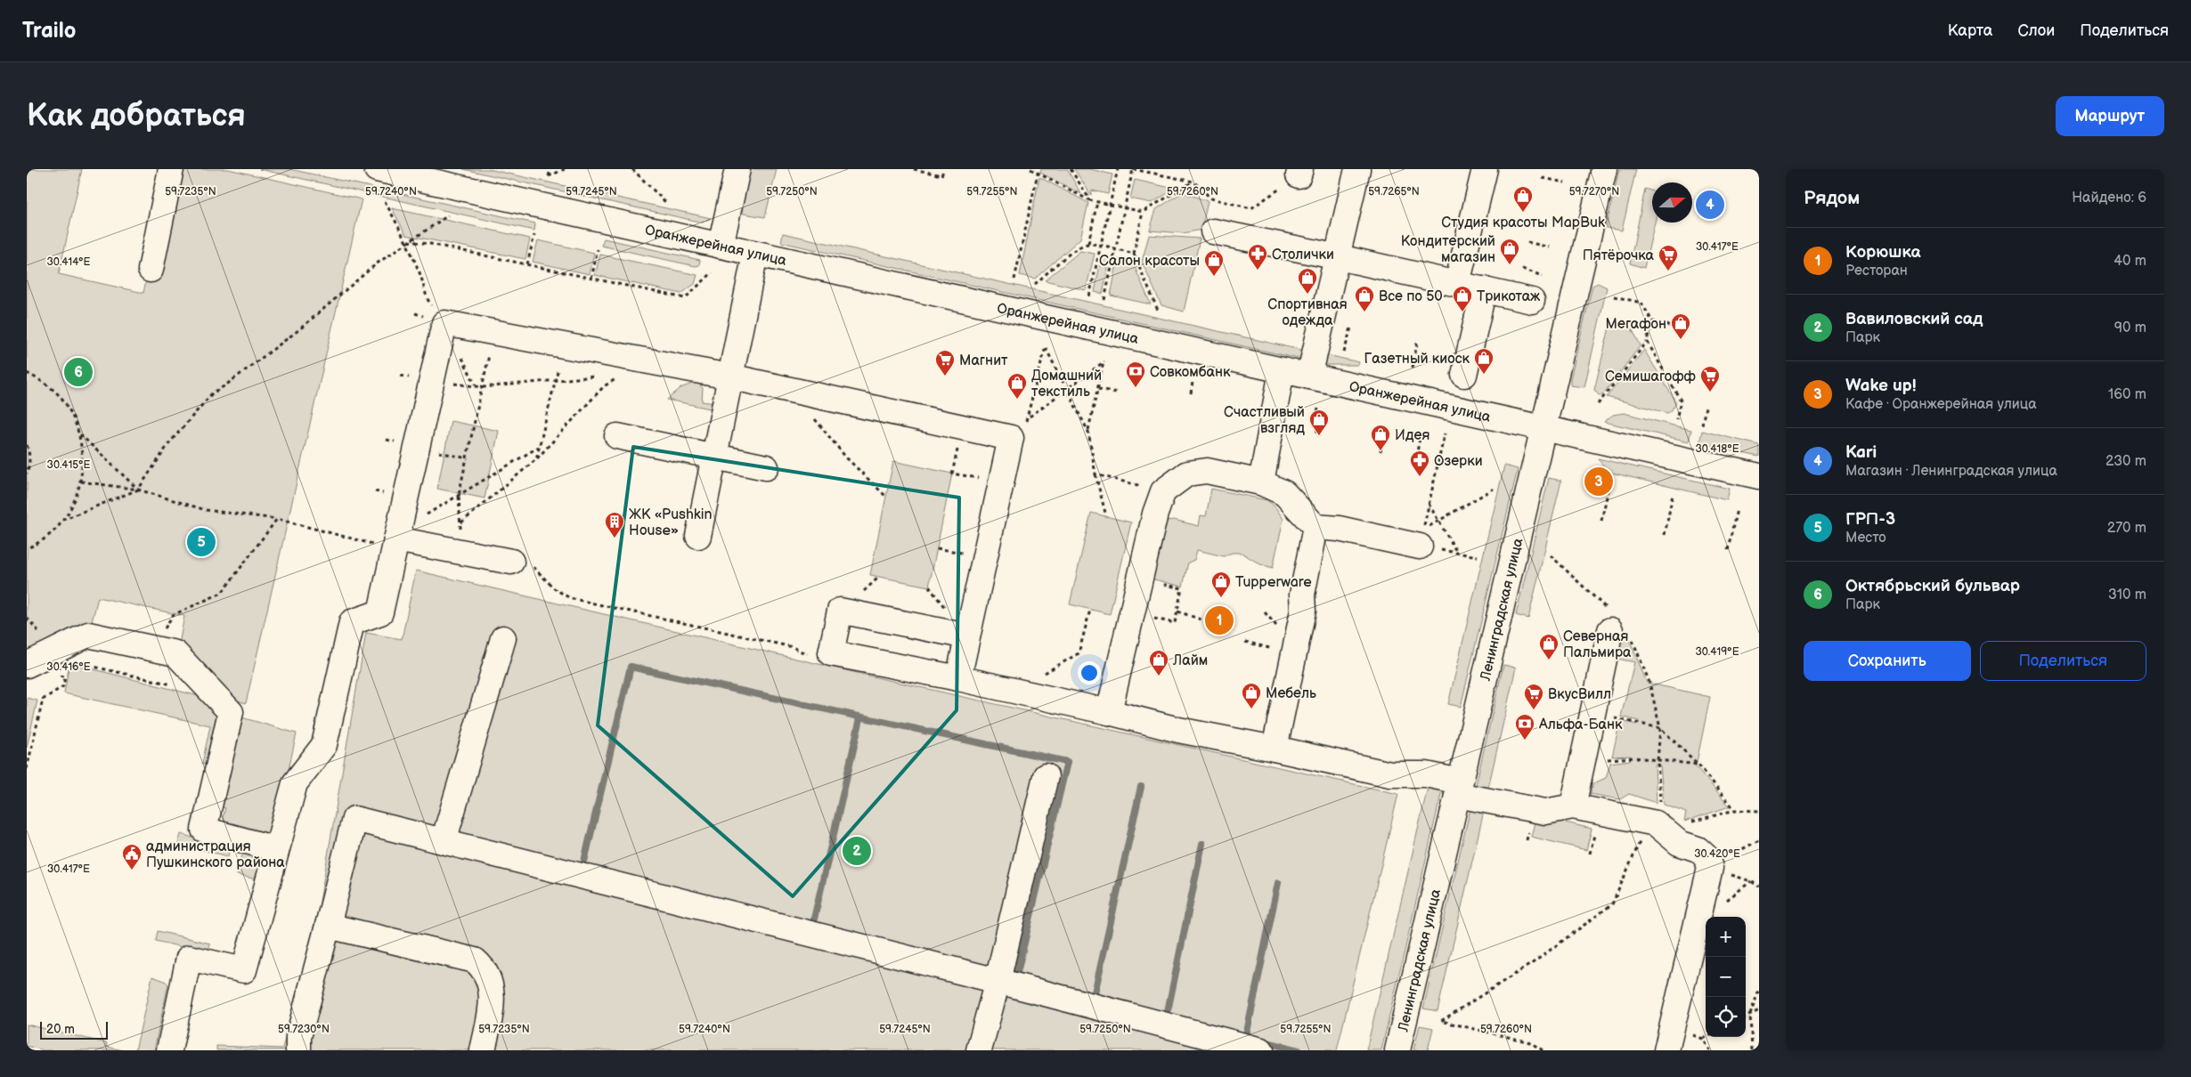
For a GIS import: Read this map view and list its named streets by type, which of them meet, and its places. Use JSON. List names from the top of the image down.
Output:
{
  "streets": {
    "street": ["Оранжерейная улица", "Ленинградская улица"]
  },
  "crossings": [
    ["Оранжерейная улица", "Ленинградская улица"]
  ],
  "places": {
    "shop": [
      "Студия красоты MapBuk",
      "Кондитерский магазин",
      "Салон красоты",
      "Спортивная одежда",
      "Все по 50",
      "Трикотаж",
      "Мегафон",
      "Газетный киоск",
      "Домашний текстиль",
      "Счастливый взгляд",
      "Идея",
      "Tupperware",
      "Северная Пальмира",
      "Лайм",
      "Мебель"
    ],
    "pharmacy": ["Столички", "Озерки"],
    "supermarket": [
      "Пятёрочка",
      "Магнит",
      "Семишагофф",
      "ВкусВилл"
    ],
    "bank": ["Совкомбанк", "Альфа-Банк"],
    "building": ["ЖК «Pushkin House»"],
    "public building": ["администрация Пушкинского района"]
  },
  "scale_bar": "20 m",
  "north": "right",
  "page": {
    "header": "Trailo",
    "nav": ["Карта", "Слои", "Поделиться"],
    "buttons": [
      "Маршрут",
      ["Сохранить", "Поделиться"]
    ],
    "title": "Как добраться",
    "heading": ["Рядом", "Найдено: 6"],
    "pins": [
      "4",
      "6",
      "3",
      "5",
      "1",
      "2"
    ],
    "list": [
      {
        "mark": "1",
        "name": "Корюшка",
        "note": "Ресторан",
        "value": "40 m"
      },
      {
        "mark": "2",
        "name": "Вавиловский сад",
        "note": "Парк",
        "value": "90 m"
      },
      {
        "mark": "3",
        "name": "Wake up!",
        "note": "Кафе · Оранжерейная улица",
        "value": "160 m"
      },
      {
        "mark": "4",
        "name": "Kari",
        "note": "Магазин · Ленинградская улица",
        "value": "230 m"
      },
      {
        "mark": "5",
        "name": "ГРП-3",
        "note": "Место",
        "value": "270 m"
      },
      {
        "mark": "6",
        "name": "Октябрьский бульвар",
        "note": "Парк",
        "value": "310 m"
      }
    ],
    "map_buttons": ["+", "−"],
    "scale": "20 m"
  },
  "coordinates": [
    "59.7260°N",
    "59.7270°N",
    "59.7235°N",
    "59.7240°N",
    "59.7245°N",
    "59.7250°N",
    "59.7255°N",
    "59.7265°N",
    "30.417°E",
    "30.414°E",
    "30.418°E",
    "30.415°E",
    "30.419°E",
    "30.416°E",
    "30.420°E",
    "59.7230°N"
  ]
}
